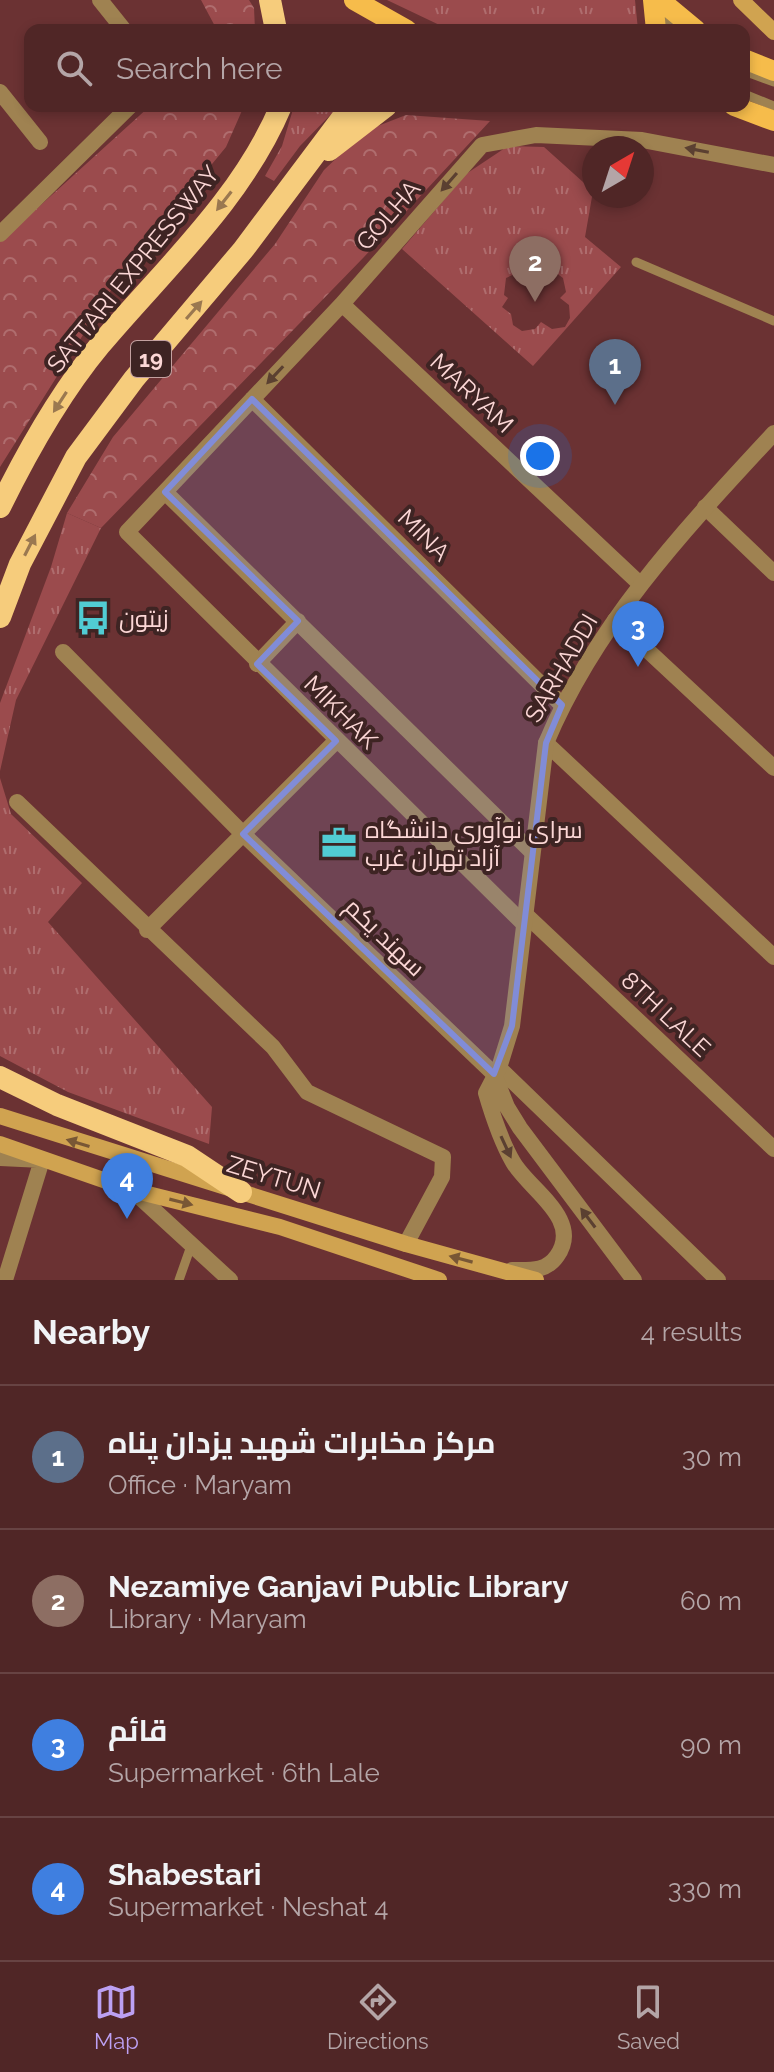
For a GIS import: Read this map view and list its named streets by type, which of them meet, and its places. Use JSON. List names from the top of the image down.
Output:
{
  "streets": {
    "highway": ["SATTARI EXPRESSWAY", "19"],
    "main road": ["ZEYTUN"],
    "street": [
      "GOLHA",
      "MARYAM",
      "MINA",
      "SARHADDI",
      "MIKHAK",
      "سهند يكم",
      "8TH LALE"
    ]
  },
  "crossings": [
    ["GOLHA", "MARYAM"],
    ["GOLHA", "MINA"],
    ["GOLHA", "MIKHAK"],
    ["MARYAM", "SARHADDI"],
    ["MINA", "SARHADDI"],
    ["SARHADDI", "MIKHAK"],
    ["SARHADDI", "سهند يكم"],
    ["SARHADDI", "8TH LALE"],
    ["SARHADDI", "ZEYTUN"],
    ["MIKHAK", "8TH LALE"]
  ],
  "one_way": ["GOLHA"],
  "places": {
    "bus stop": ["زیتون"],
    "office": ["سرای نوآوری دانشگاه آزاد تهران غرب"]
  },
  "north": "top right",
  "page": {
    "search": "Search here",
    "pins": [
      "2",
      "1",
      "3",
      "4"
    ],
    "heading": ["Nearby", "4 results"],
    "list": [
      {
        "mark": "1",
        "name": "مرکز مخابرات شهید یزدان پناه",
        "note": "Office · Maryam",
        "value": "30 m"
      },
      {
        "mark": "2",
        "name": "Nezamiye Ganjavi Public Library",
        "note": "Library · Maryam",
        "value": "60 m"
      },
      {
        "mark": "3",
        "name": "قائم",
        "note": "Supermarket · 6th Lale",
        "value": "90 m"
      },
      {
        "mark": "4",
        "name": "Shabestari",
        "note": "Supermarket · Neshat 4",
        "value": "330 m"
      }
    ],
    "nav": ["Map", "Directions", "Saved"]
  }
}
